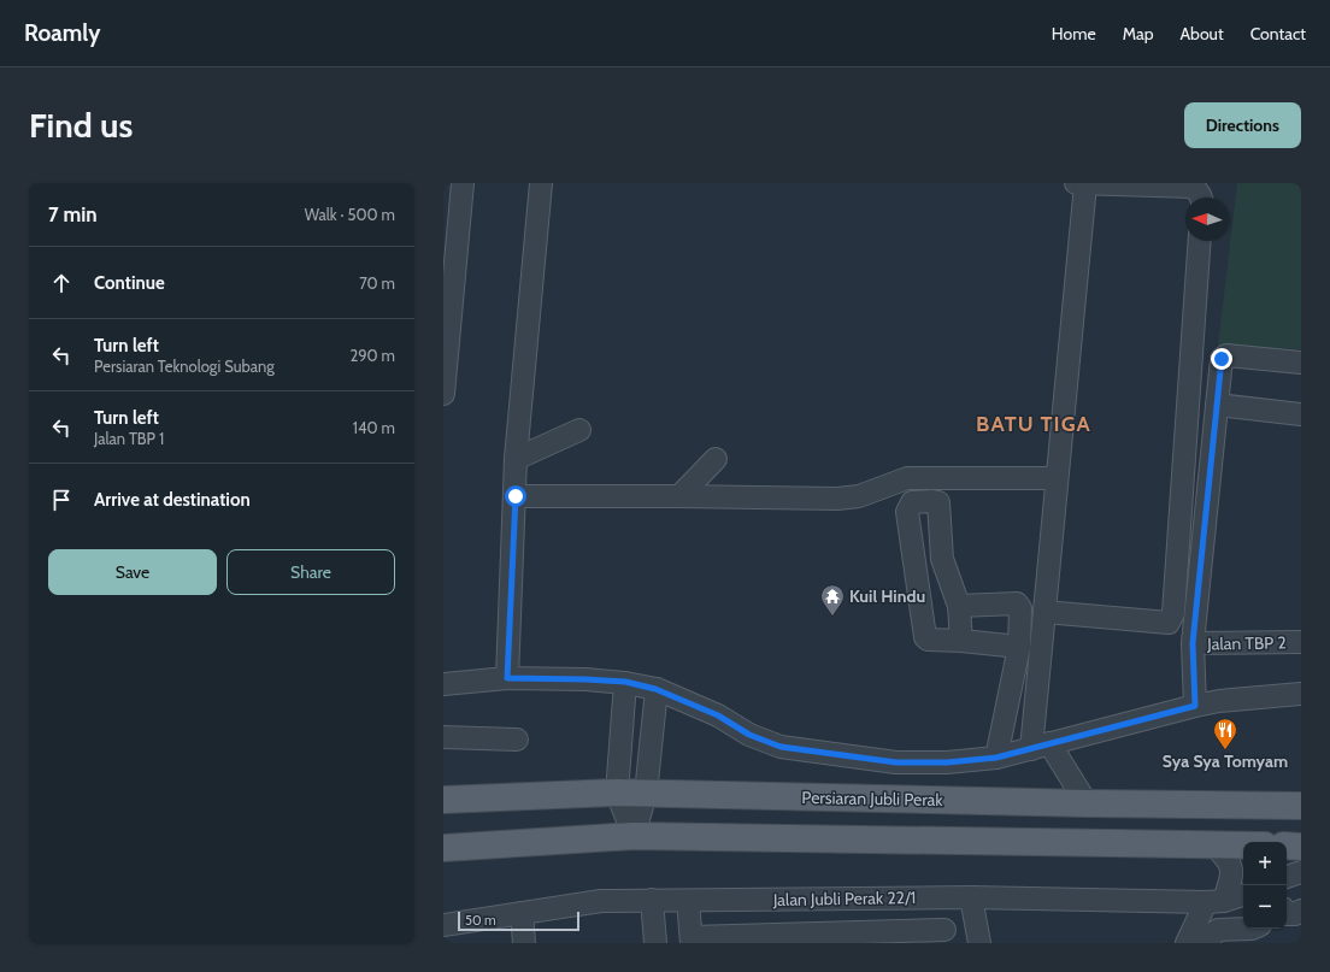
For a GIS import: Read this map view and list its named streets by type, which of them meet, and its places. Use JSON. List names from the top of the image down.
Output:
{
  "streets": {
    "main road": ["Persiaran Jubli Perak"],
    "street": ["Jalan TBP 2", "Jalan Jubli Perak 22/1"]
  },
  "districts": ["BATU TIGA"],
  "places": {
    "temple": ["Kuil Hindu"],
    "restaurant": ["Sya Sya Tomyam"]
  },
  "scale_bar": "50 m",
  "north": "left",
  "page": {
    "header": "Roamly",
    "nav": [
      "Home",
      "Map",
      "About",
      "Contact"
    ],
    "buttons": [
      "Directions",
      ["Save", "Share"]
    ],
    "title": "Find us",
    "heading": ["7 min", "Walk · 500 m"],
    "list": [
      ["Continue", "70 m"],
      ["Turn left", "Persiaran Teknologi Subang", "290 m"],
      ["Turn left", "Jalan TBP 1", "140 m"],
      "Arrive at destination"
    ],
    "map_buttons": ["+", "−"],
    "scale": "50 m"
  }
}
